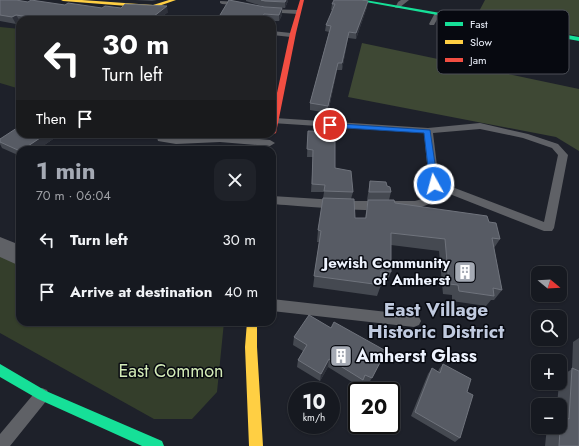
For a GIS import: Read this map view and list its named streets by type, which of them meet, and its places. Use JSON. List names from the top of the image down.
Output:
{
  "districts": ["East Village Historic District"],
  "parks": ["East Common"],
  "places": {
    "building": ["Jewish Community of Amherst", "Amherst Glass"]
  },
  "legend": ["Fast", "Slow", "Jam"],
  "north": "right",
  "page": {
    "turn": ["30 m", "Turn left"],
    "then": "Then",
    "heading": ["1 min", "70 m · 06:04"],
    "list": [
      {
        "name": "Turn left",
        "value": "30 m"
      },
      {
        "name": "Arrive at destination",
        "value": "40 m"
      }
    ],
    "map_buttons": ["+", "−"],
    "speed": "10 km/h",
    "limit": "20"
  }
}
